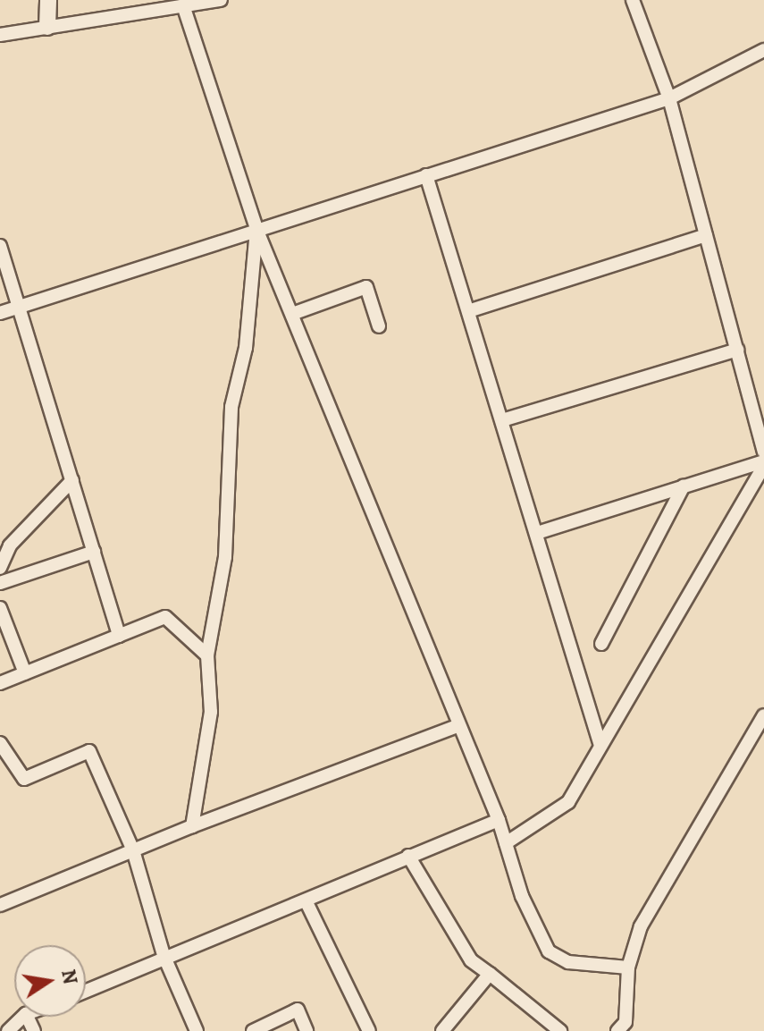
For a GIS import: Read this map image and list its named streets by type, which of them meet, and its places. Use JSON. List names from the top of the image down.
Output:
{
  "north": "right"
}
